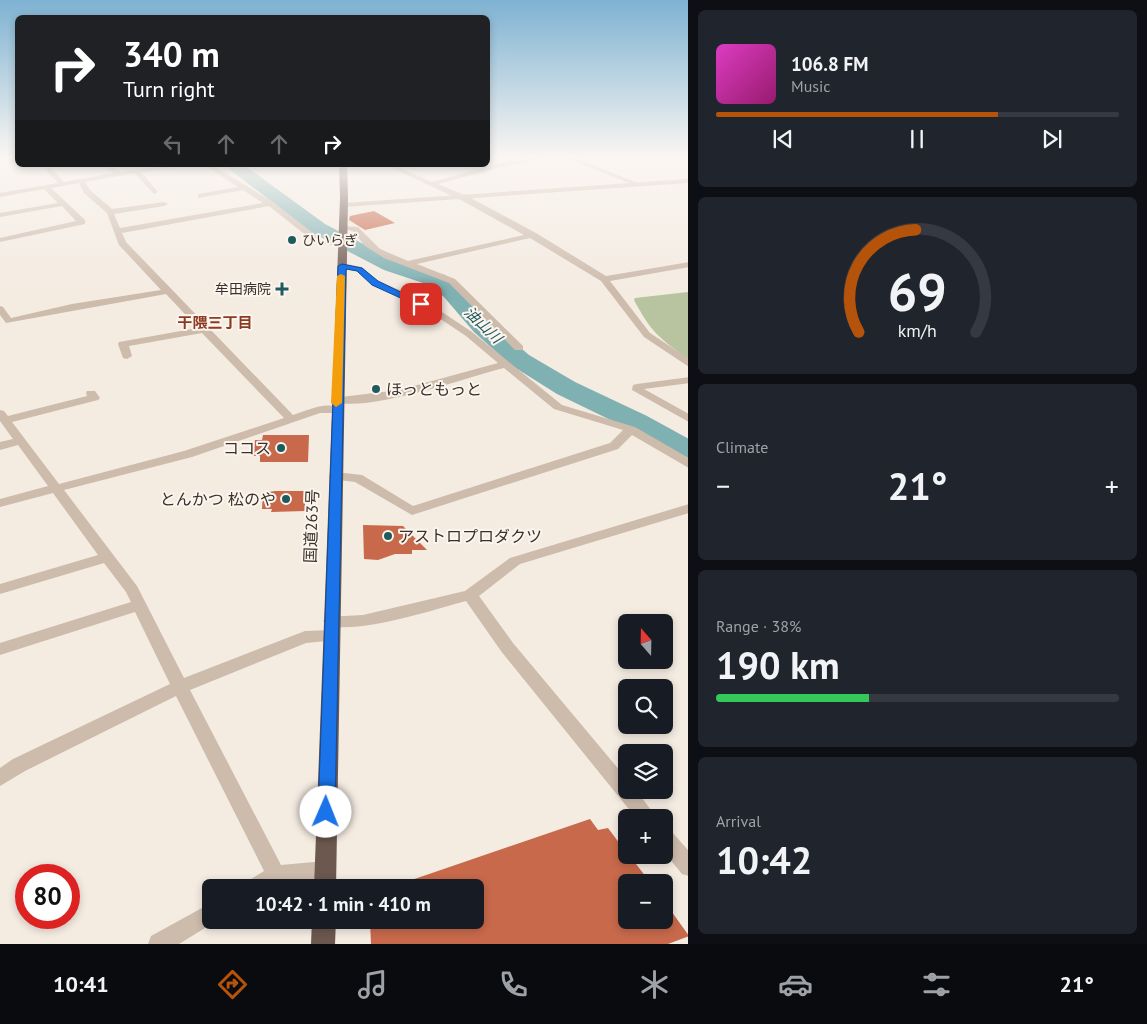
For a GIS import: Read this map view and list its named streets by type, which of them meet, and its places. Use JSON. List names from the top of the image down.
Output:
{
  "streets": {
    "highway": ["国道263号"]
  },
  "districts": ["干隈三丁目"],
  "water": ["油山川"],
  "places": {
    "other": [
      "ひいらぎ",
      "ほっともっと",
      "ココス",
      "とんかつ 松のや",
      "アストロプロダクツ"
    ],
    "health": ["牟田病院"]
  },
  "north": "top",
  "page": {
    "turn": ["340 m", "Turn right"],
    "song": ["106.8 FM", "Music"],
    "tile": [
      "Climate",
      ["Range · 38%", "190 km"],
      ["Arrival", "10:42"]
    ],
    "heat": ["−", "21°", "+"],
    "map_buttons": ["+", "−"],
    "limit": "80",
    "trip": "10:42 · 1 min · 410 m",
    "tabs": ["10:41", "21°"],
    "gauge": ["69", "km/h"]
  }
}
